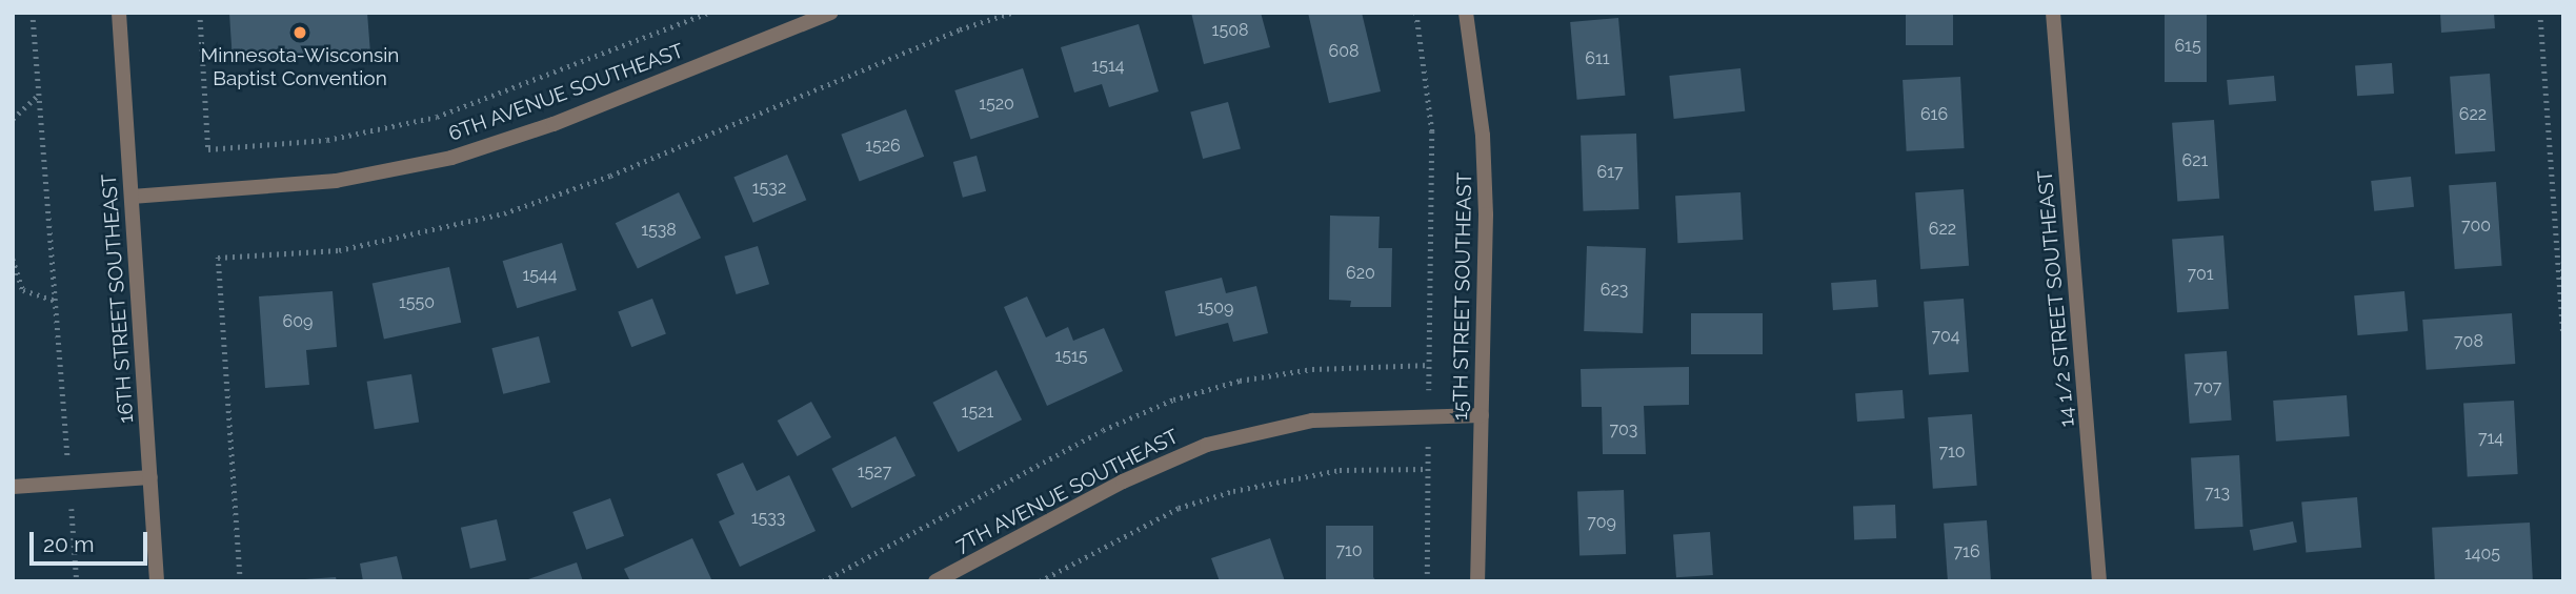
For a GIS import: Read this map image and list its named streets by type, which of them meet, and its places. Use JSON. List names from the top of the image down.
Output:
{
  "streets": {
    "street": [
      "6TH AVENUE SOUTHEAST",
      "15TH STREET SOUTHEAST",
      "16TH STREET SOUTHEAST",
      "14 1/2 STREET SOUTHEAST",
      "7TH AVENUE SOUTHEAST"
    ]
  },
  "crossings": [
    ["6TH AVENUE SOUTHEAST", "16TH STREET SOUTHEAST"],
    ["15TH STREET SOUTHEAST", "7TH AVENUE SOUTHEAST"]
  ],
  "places": ["Minnesota-Wisconsin Baptist Convention"],
  "house_numbers": [
    "1508",
    "615",
    "608",
    "611",
    "1514",
    "1520",
    "616",
    "622",
    "1526",
    "621",
    "617",
    "1532",
    "700",
    "622",
    "1538",
    "620",
    "701",
    "1544",
    "623",
    "1550",
    "1509",
    "609",
    "704",
    "708",
    "1515",
    "707",
    "1521",
    "703",
    "714",
    "710",
    "1527",
    "713",
    "1533",
    "709",
    "710",
    "716",
    "1405"
  ],
  "scale_bar": "20 m"
}
